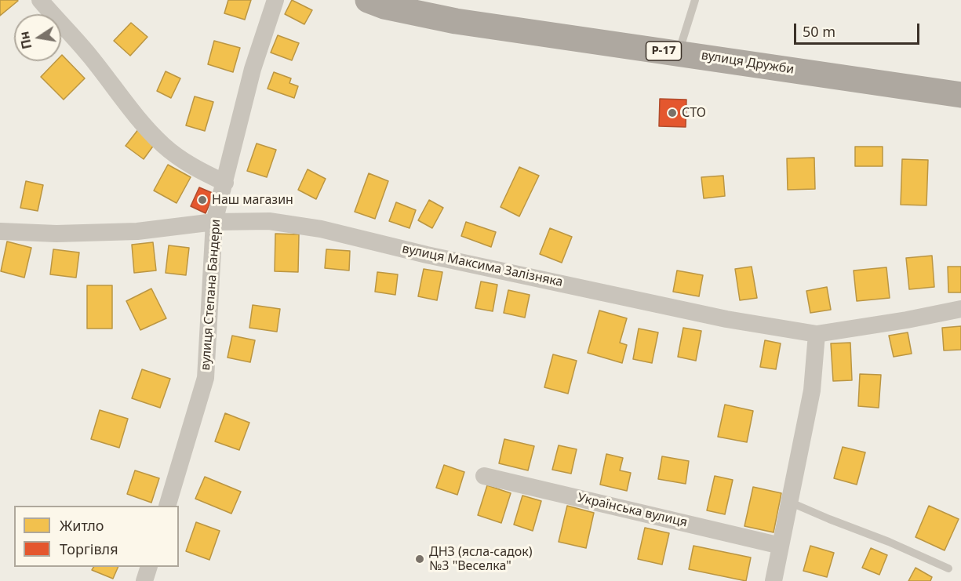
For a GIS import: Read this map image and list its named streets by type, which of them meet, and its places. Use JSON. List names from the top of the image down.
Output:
{
  "streets": {
    "main road": ["Р-17", "вулиця Дружби"],
    "street": ["вулиця Максима Залізняка", "вулиця Степана Бандери", "Українська вулиця"]
  },
  "crossings": [
    ["вулиця Максима Залізняка", "вулиця Степана Бандери"]
  ],
  "places": ["СТО", "Наш магазин", "ДНЗ (ясла-садок) №3 \"Веселка\""],
  "legend": ["Житло", "Торгівля"],
  "scale_bar": "50 m",
  "north": "left"
}
